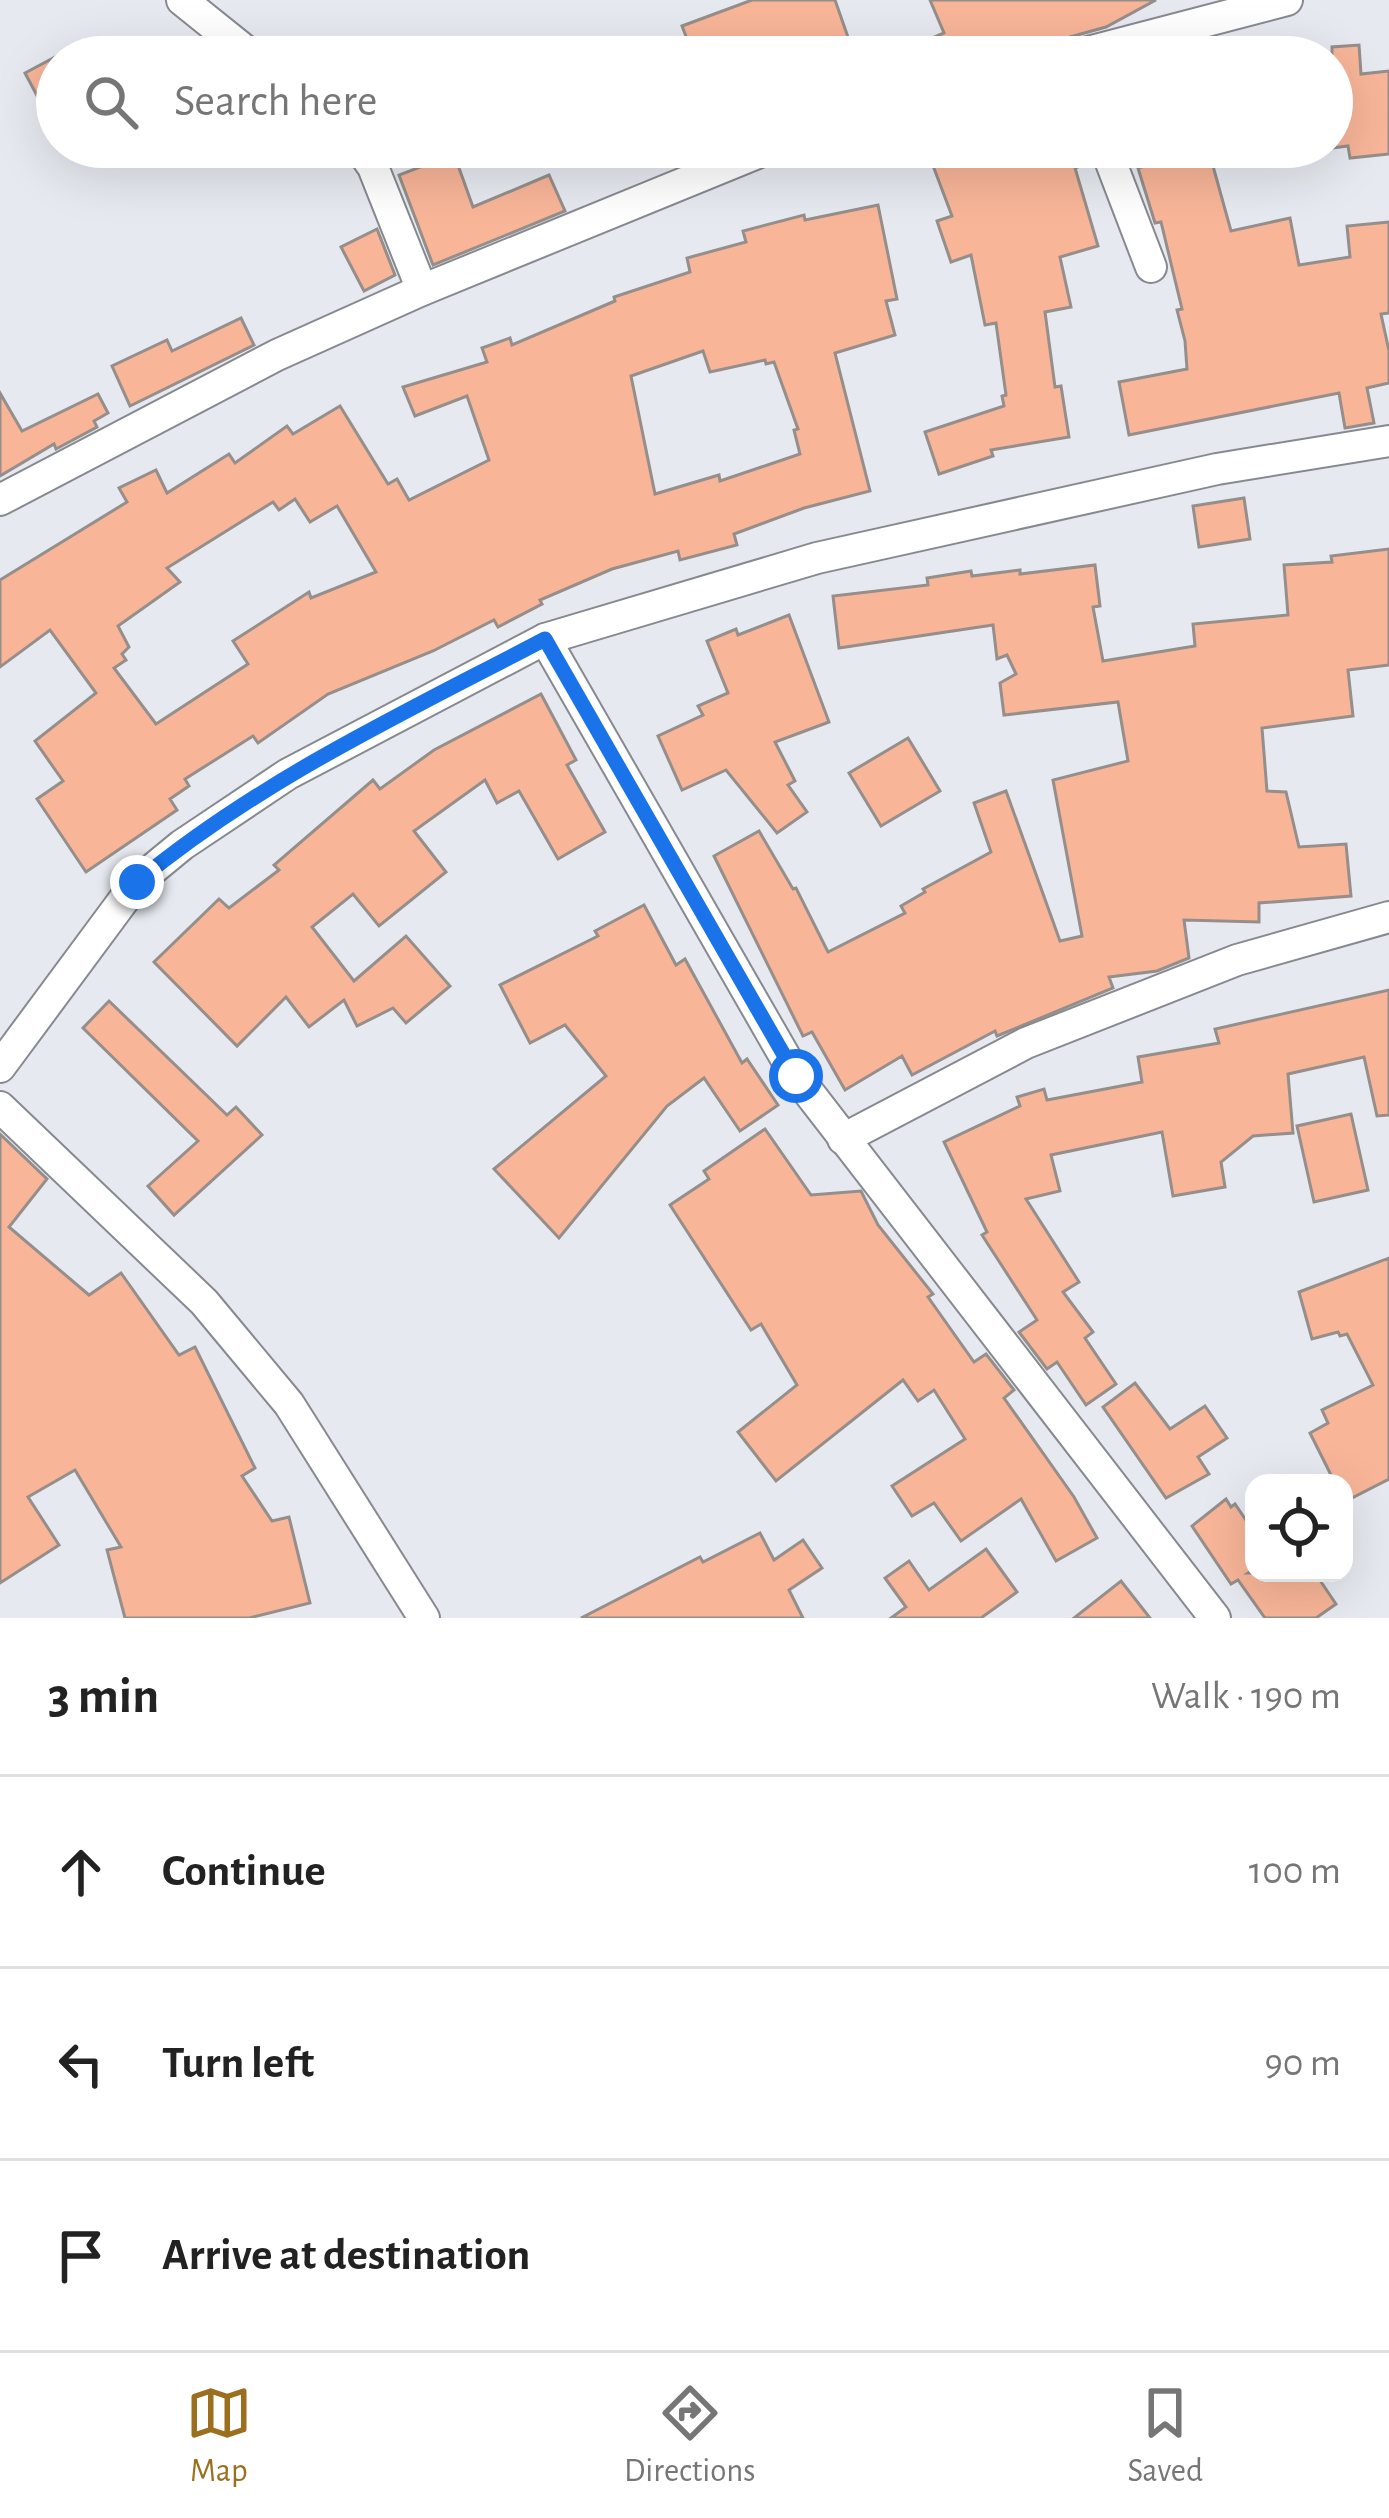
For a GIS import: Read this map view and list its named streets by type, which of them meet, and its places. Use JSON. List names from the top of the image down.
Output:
{
  "page": {
    "search": "Search here",
    "heading": ["3 min", "Walk · 190 m"],
    "list": [
      ["Continue", "100 m"],
      ["Turn left", "90 m"],
      "Arrive at destination"
    ],
    "nav": ["Map", "Directions", "Saved"]
  }
}
